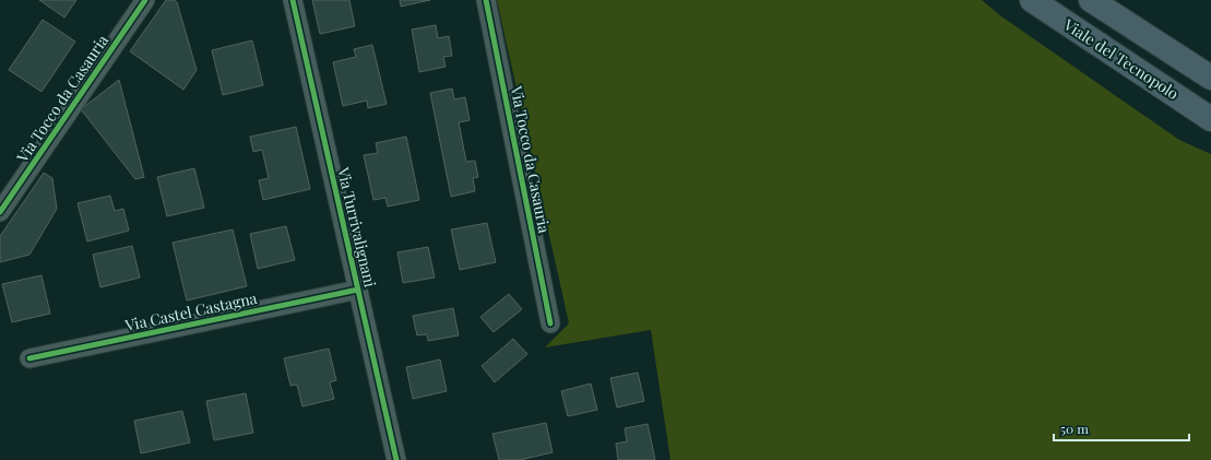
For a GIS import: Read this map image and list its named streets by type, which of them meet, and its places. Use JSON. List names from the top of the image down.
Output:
{
  "streets": {
    "highway": ["Viale del Tecnopolo"],
    "street": ["Via Tocco da Casauria", "Via Turrivalignani", "Via Castel Castagna"]
  },
  "crossings": [
    ["Via Turrivalignani", "Via Castel Castagna"]
  ],
  "scale_bar": "50 m"
}
